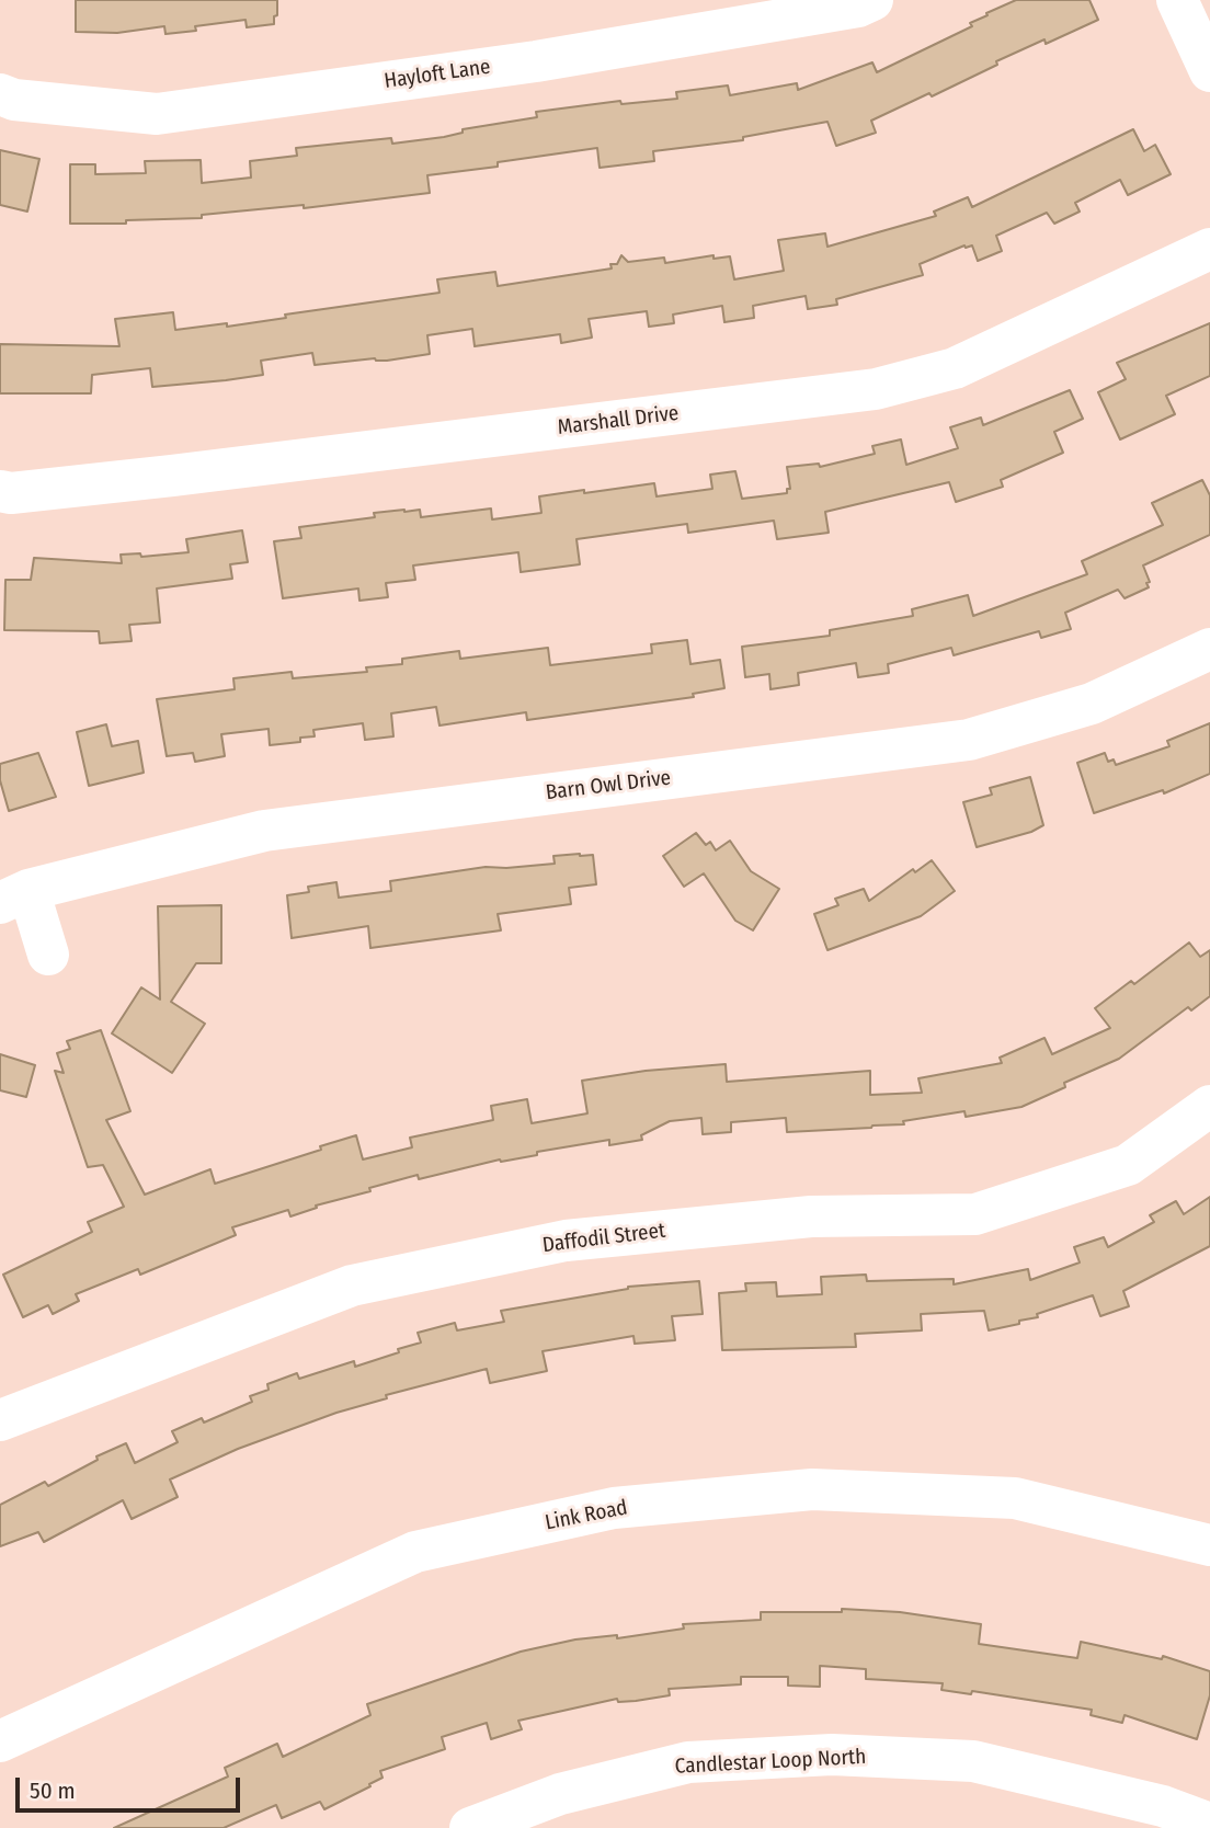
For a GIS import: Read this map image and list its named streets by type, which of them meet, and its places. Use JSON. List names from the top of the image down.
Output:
{
  "streets": {
    "street": [
      "Hayloft Lane",
      "Marshall Drive",
      "Barn Owl Drive",
      "Daffodil Street",
      "Link Road",
      "Candlestar Loop North"
    ]
  },
  "scale_bar": "50 m"
}
